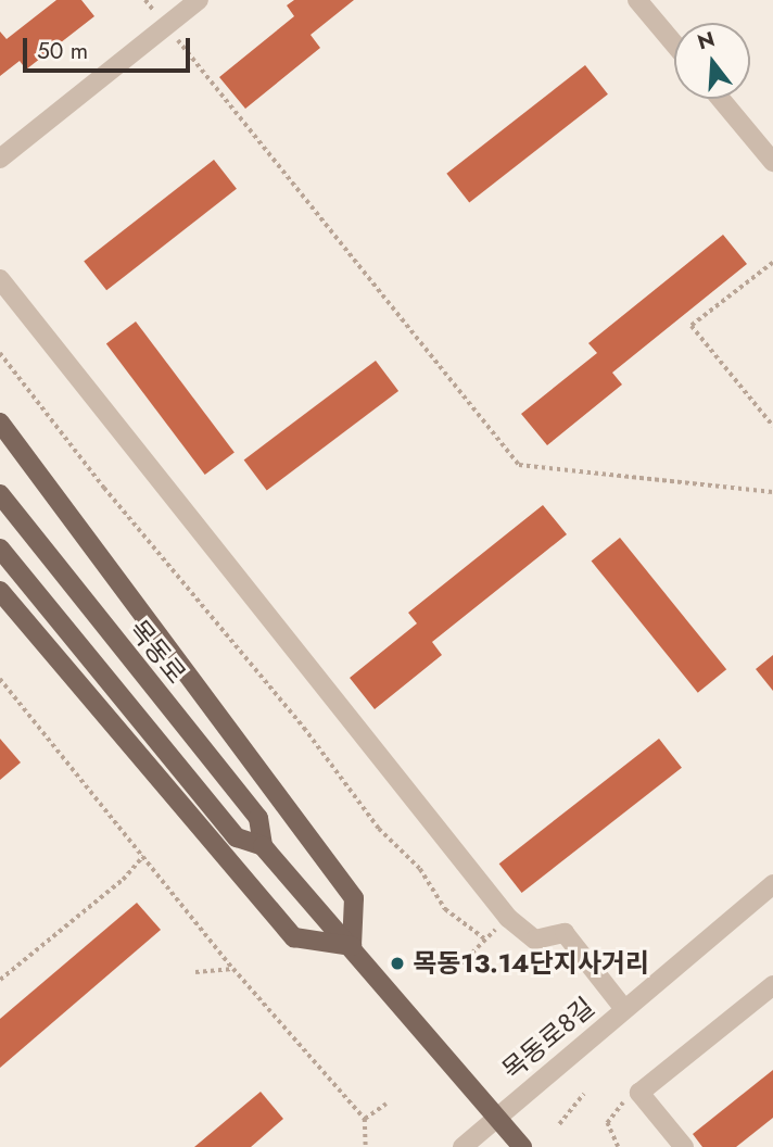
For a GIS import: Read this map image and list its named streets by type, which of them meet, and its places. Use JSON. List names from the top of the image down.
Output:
{
  "streets": {
    "main road": ["목동로"],
    "street": ["목동로8길"]
  },
  "crossings": [
    ["목동로", "목동로8길"]
  ],
  "places": ["목동13.14단지사거리"],
  "scale_bar": "50 m",
  "north": "top"
}
